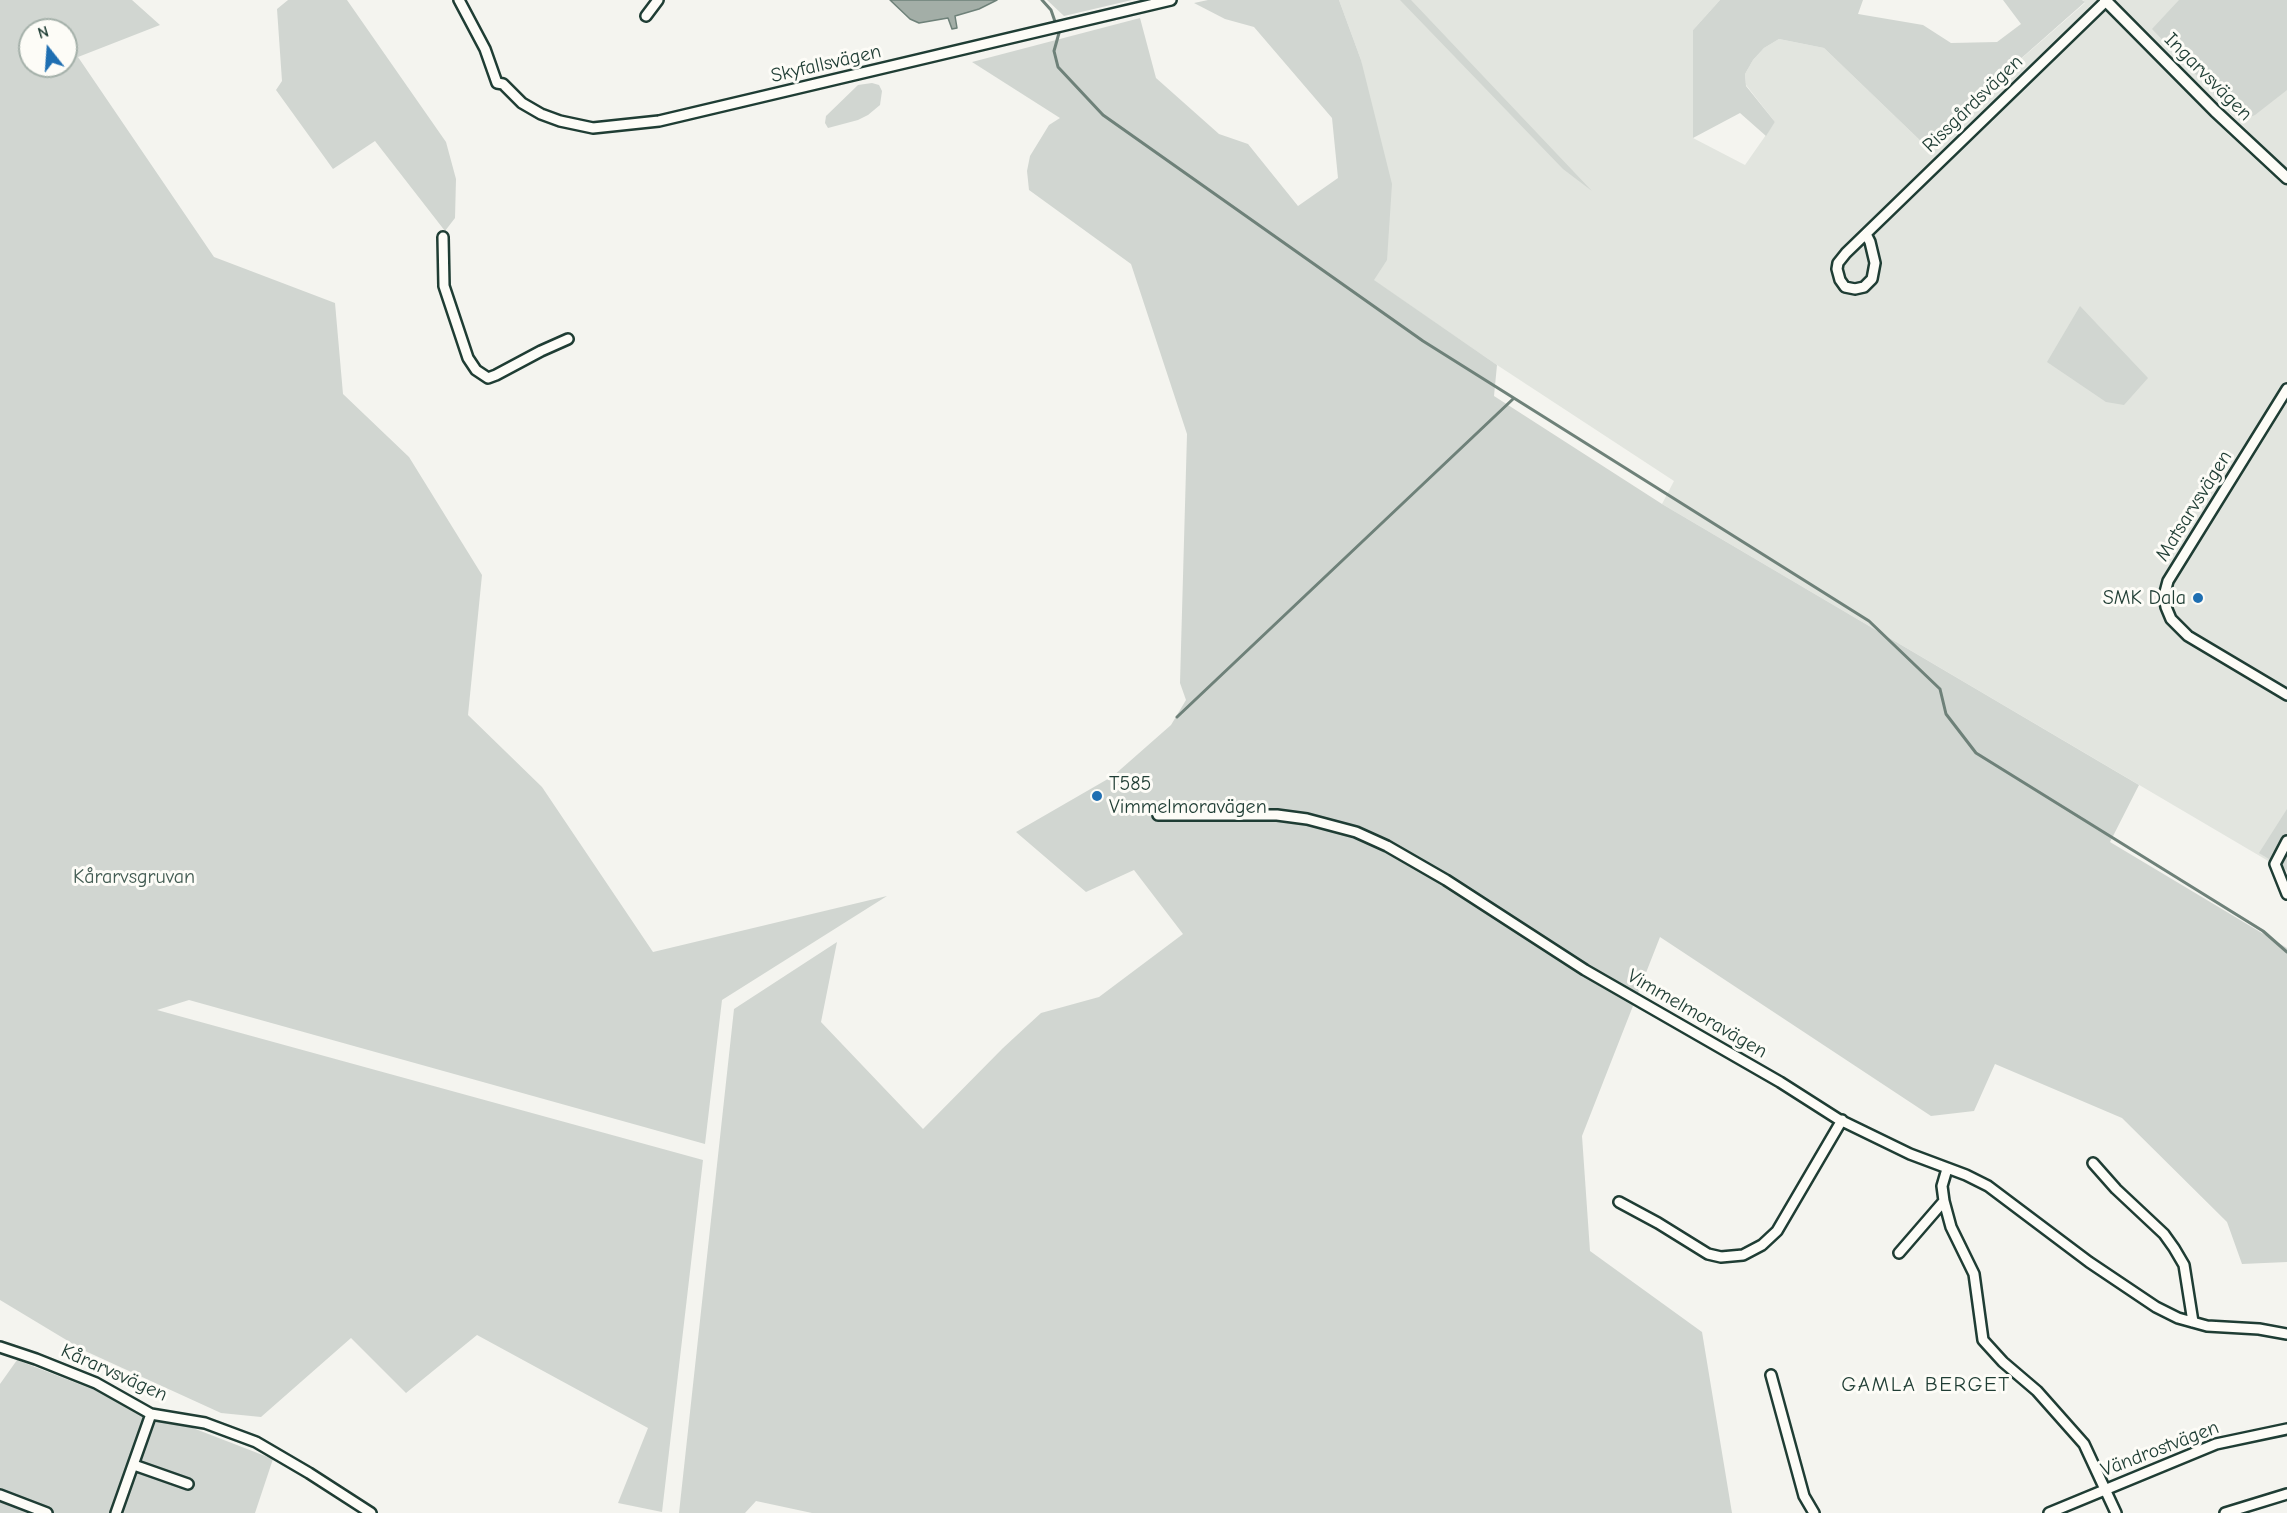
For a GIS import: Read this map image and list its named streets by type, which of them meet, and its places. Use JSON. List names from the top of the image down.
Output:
{
  "streets": {
    "street": [
      "Skyfallsvägen",
      "Ingarvsvägen",
      "Rissgårdsvägen",
      "Matsarvsvägen",
      "Vimmelmoravägen",
      "Kårarvsvägen",
      "Vändrostvägen"
    ]
  },
  "crossings": [
    ["Ingarvsvägen", "Rissgårdsvägen"]
  ],
  "districts": ["GAMLA BERGET"],
  "parks": ["Kårarvsgruvan"],
  "places": ["SMK Dala", "T585 Vimmelmoravägen"],
  "north": "top"
}
